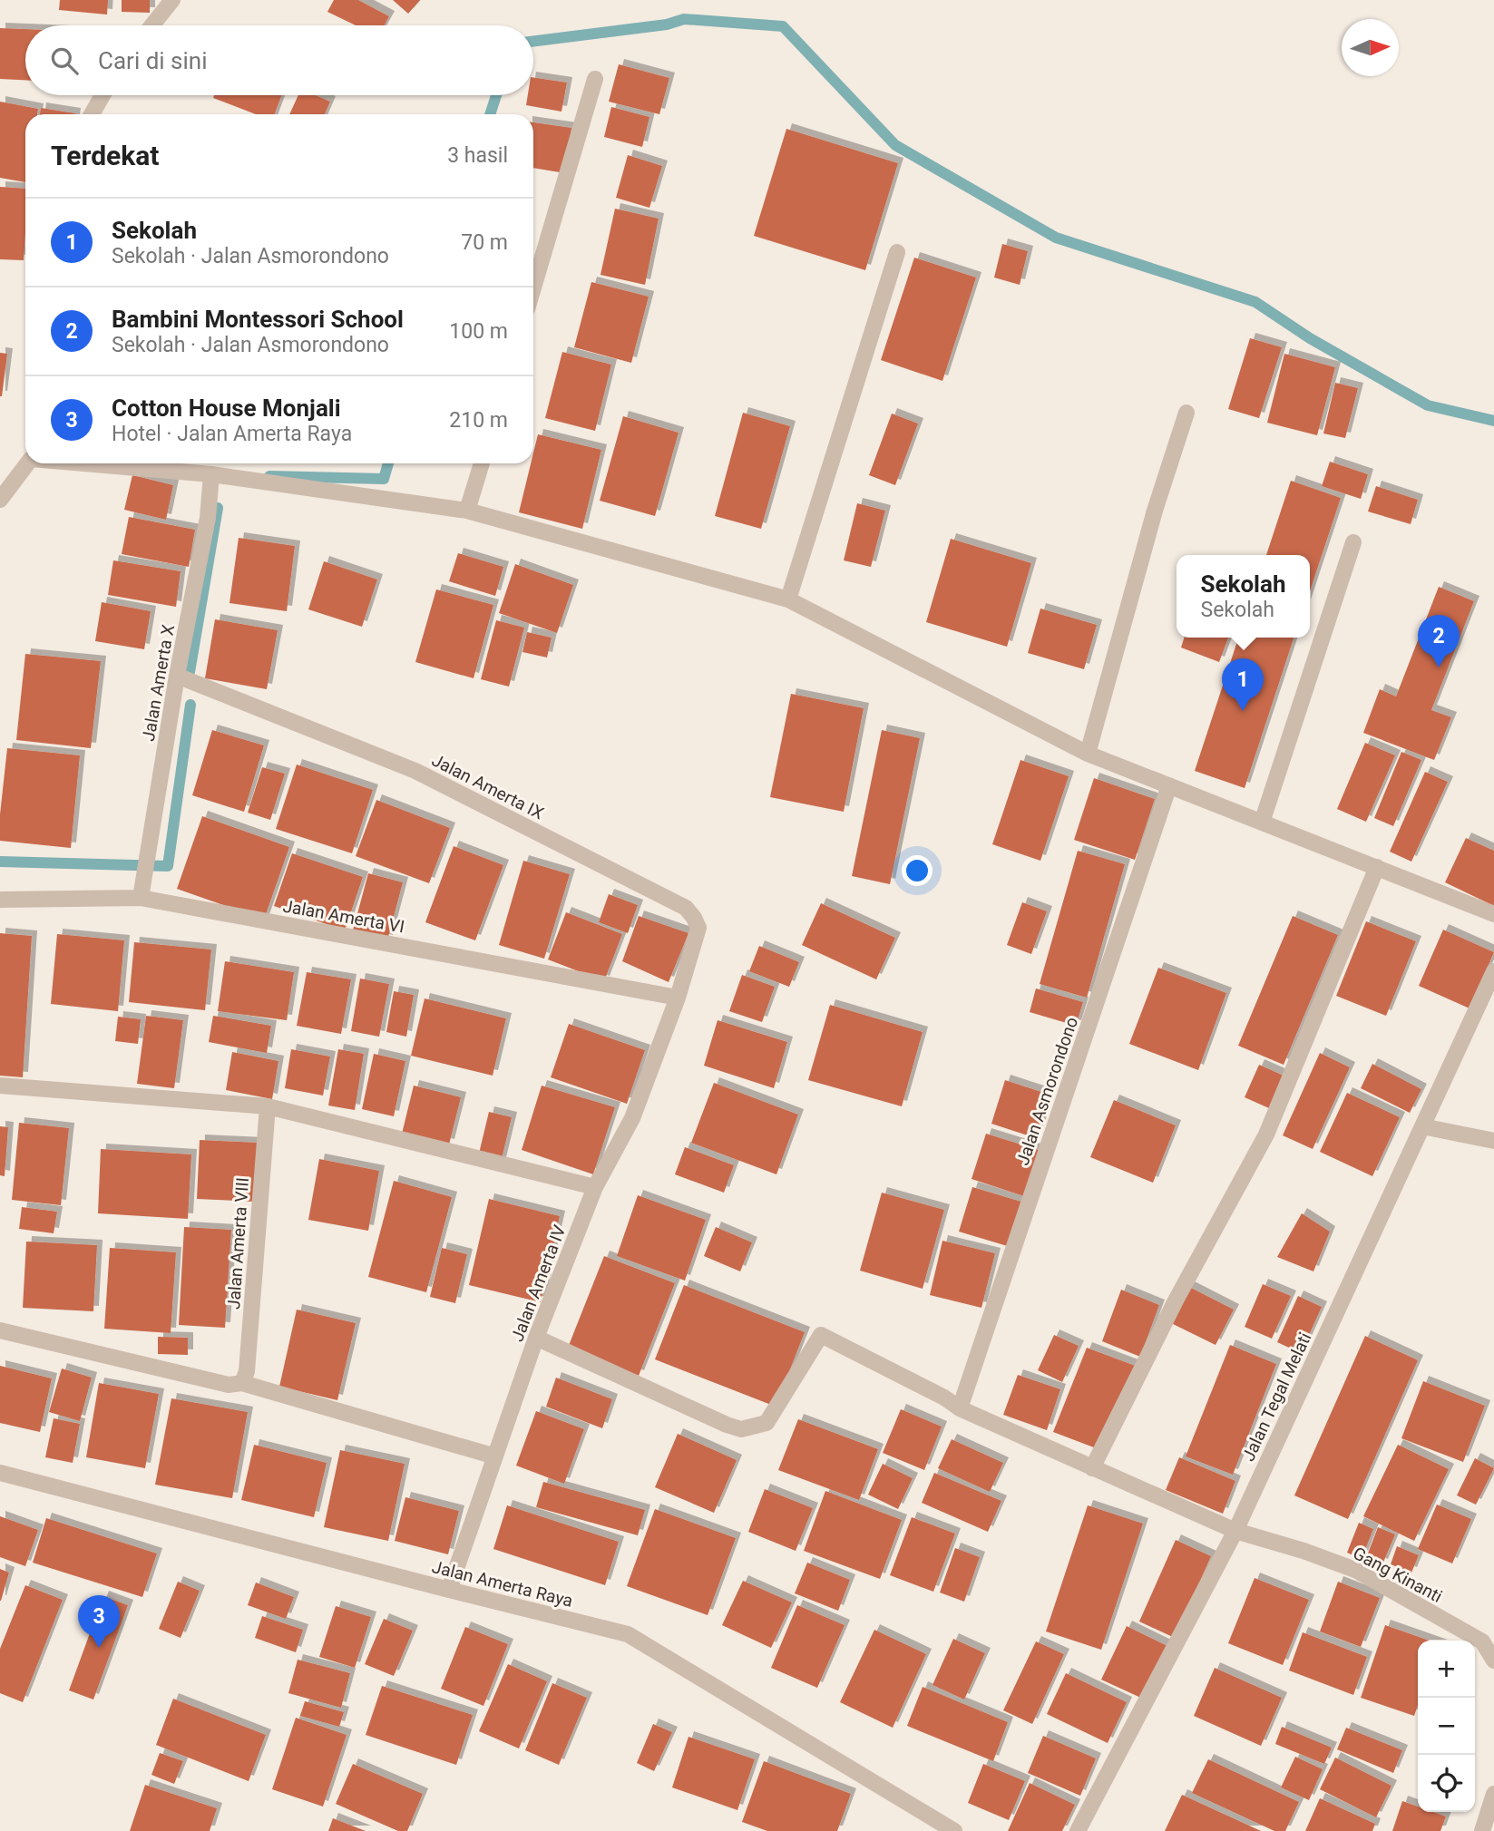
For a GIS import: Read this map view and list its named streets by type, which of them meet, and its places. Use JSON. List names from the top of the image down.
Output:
{
  "streets": {
    "street": [
      "Jalan Amerta X",
      "Jalan Amerta IX",
      "Jalan Amerta VI",
      "Jalan Asmorondono",
      "Jalan Amerta VIII",
      "Jalan Amerta IV",
      "Jalan Tegal Melati",
      "Gang Kinanti",
      "Jalan Amerta Raya"
    ]
  },
  "crossings": [
    ["Jalan Amerta X", "Jalan Amerta IX"],
    ["Jalan Amerta X", "Jalan Amerta VI"],
    ["Jalan Amerta IX", "Jalan Amerta VI"],
    ["Jalan Amerta IX", "Jalan Amerta IV"],
    ["Jalan Amerta VI", "Jalan Amerta IV"],
    ["Jalan Asmorondono", "Gang Kinanti"],
    ["Jalan Amerta IV", "Gang Kinanti"],
    ["Jalan Amerta IV", "Jalan Amerta Raya"],
    ["Jalan Tegal Melati", "Gang Kinanti"]
  ],
  "north": "right",
  "page": {
    "search": "Cari di sini",
    "heading": ["Terdekat", "3 hasil"],
    "list": [
      {
        "mark": "1",
        "name": "Sekolah",
        "note": "Sekolah · Jalan Asmorondono",
        "value": "70 m"
      },
      {
        "mark": "2",
        "name": "Bambini Montessori School",
        "note": "Sekolah · Jalan Asmorondono",
        "value": "100 m"
      },
      {
        "mark": "3",
        "name": "Cotton House Monjali",
        "note": "Hotel · Jalan Amerta Raya",
        "value": "210 m"
      }
    ],
    "popup": ["Sekolah", "Sekolah"],
    "pins": ["2", "1", "3"],
    "map_buttons": ["+", "−"]
  }
}
